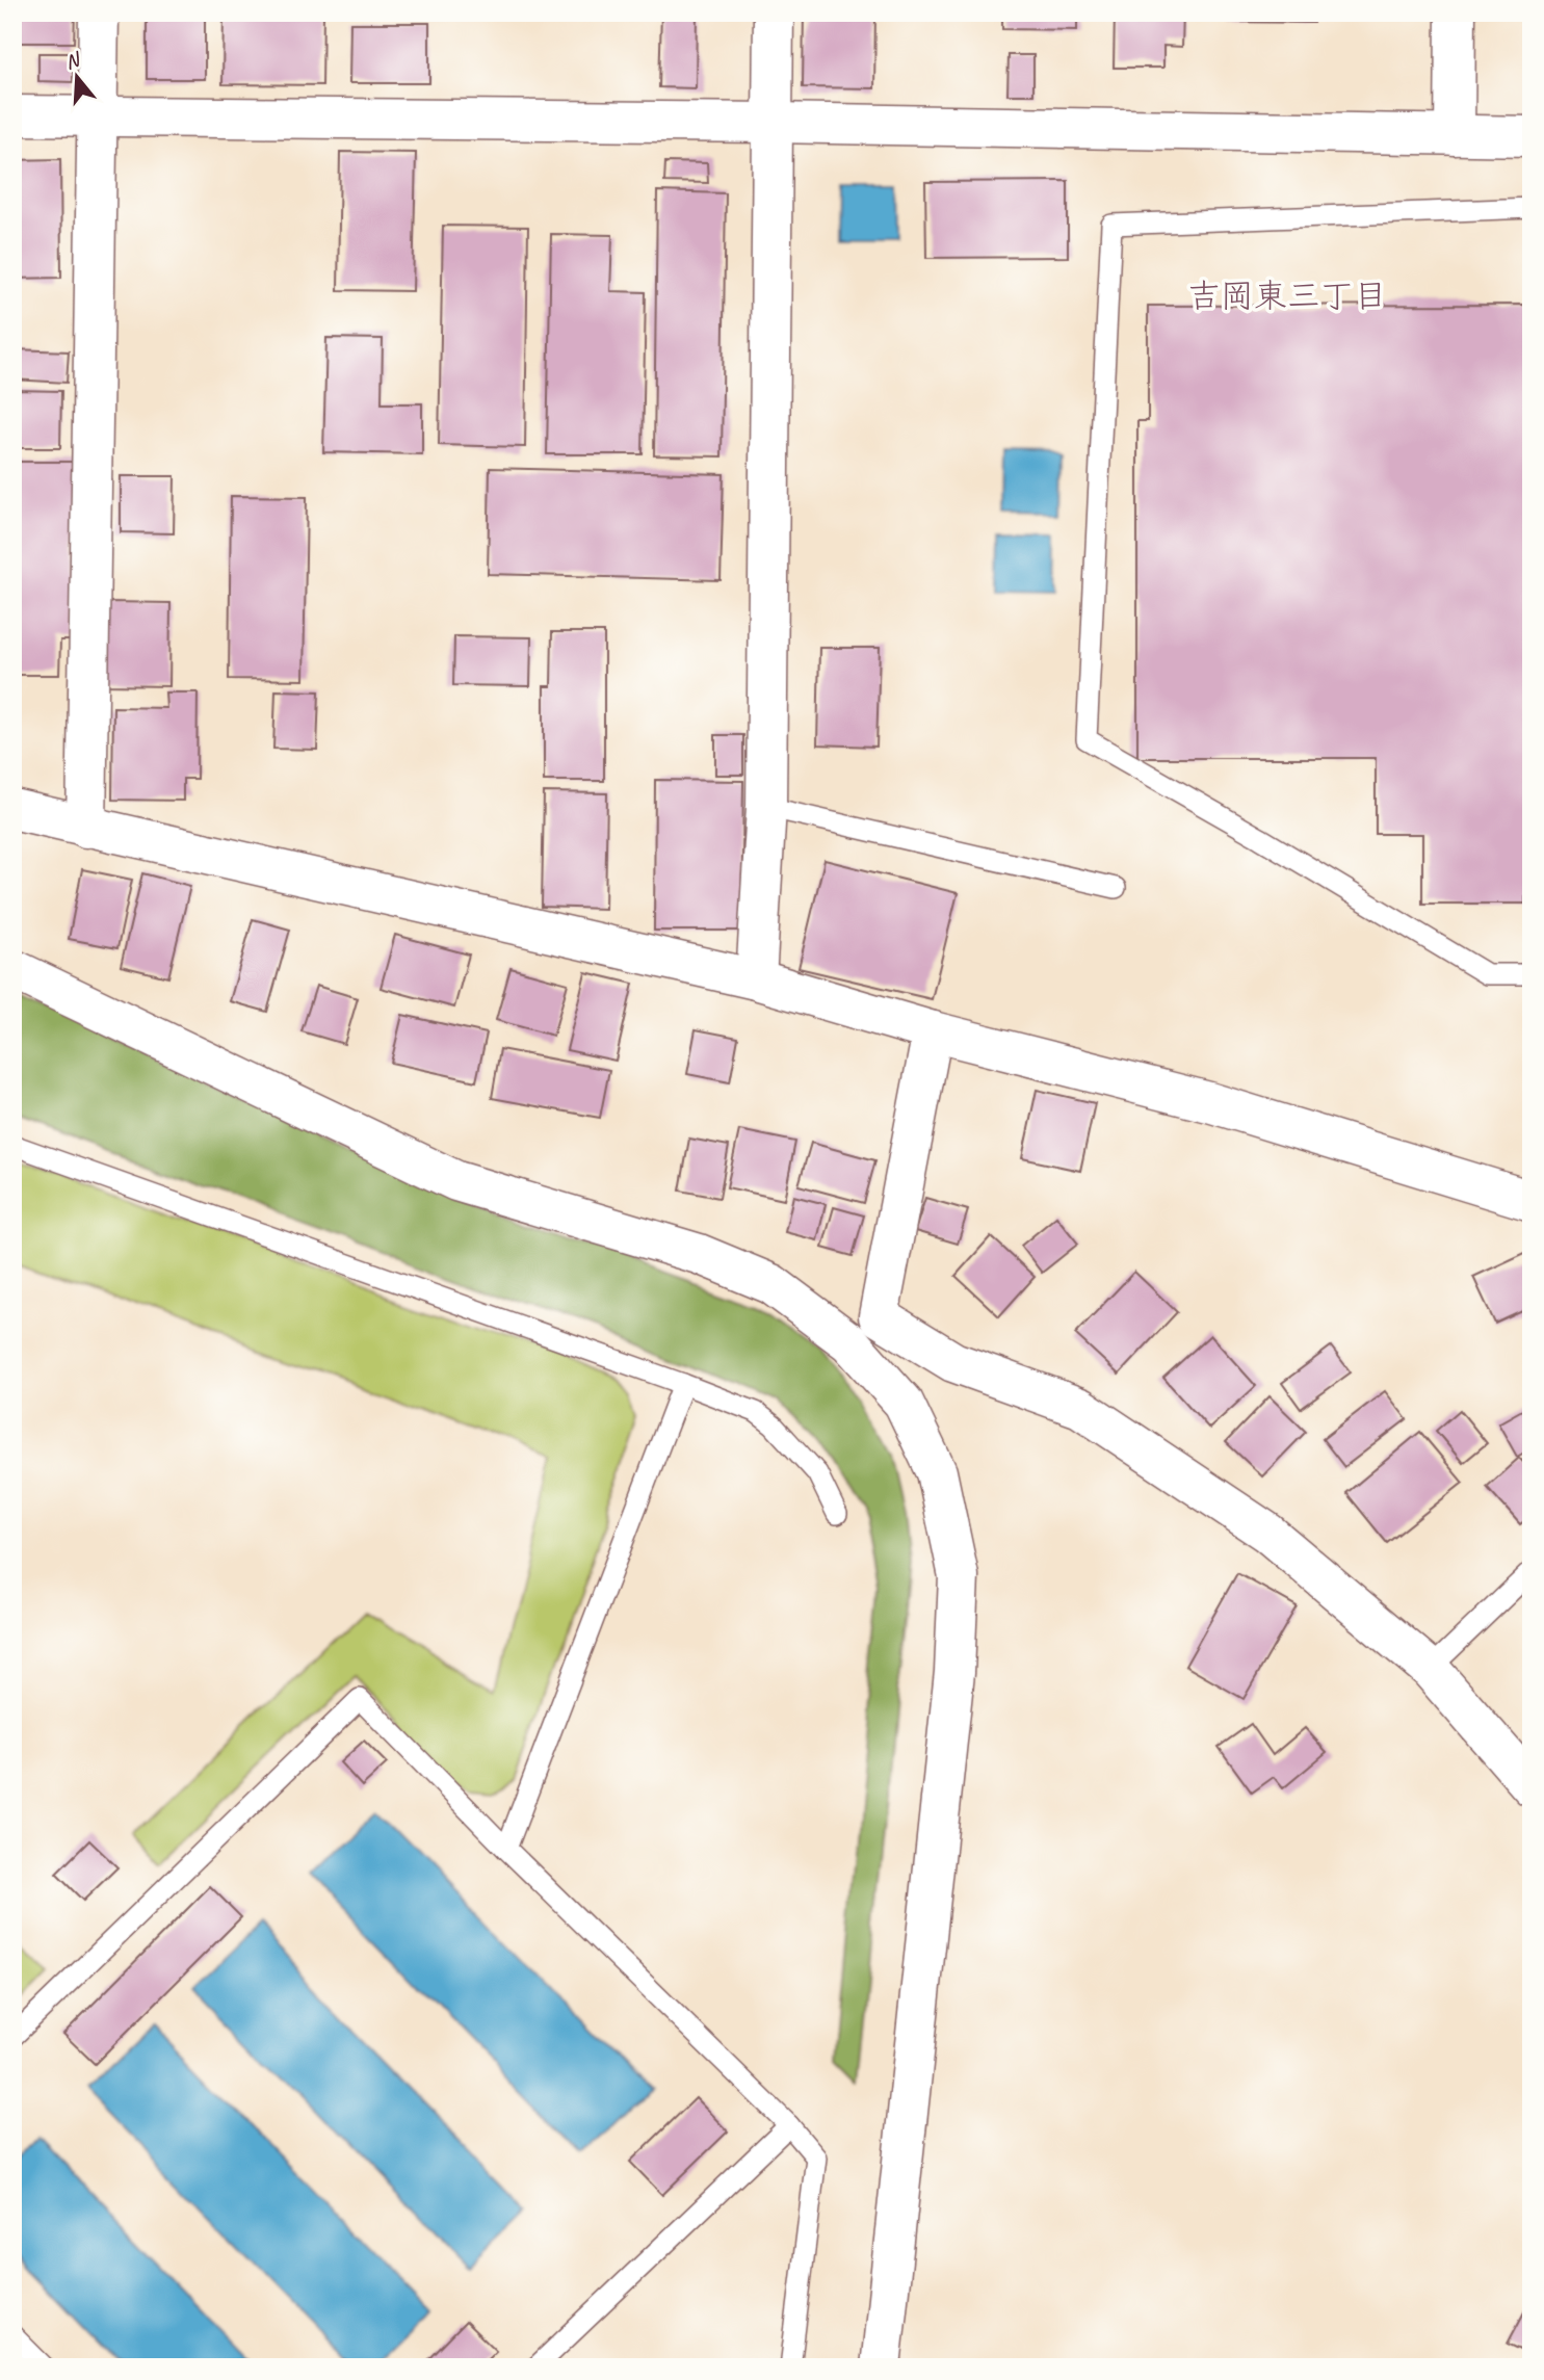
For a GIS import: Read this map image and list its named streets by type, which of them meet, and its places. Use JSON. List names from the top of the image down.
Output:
{
  "districts": ["吉岡東三丁目"],
  "north": "top"
}
